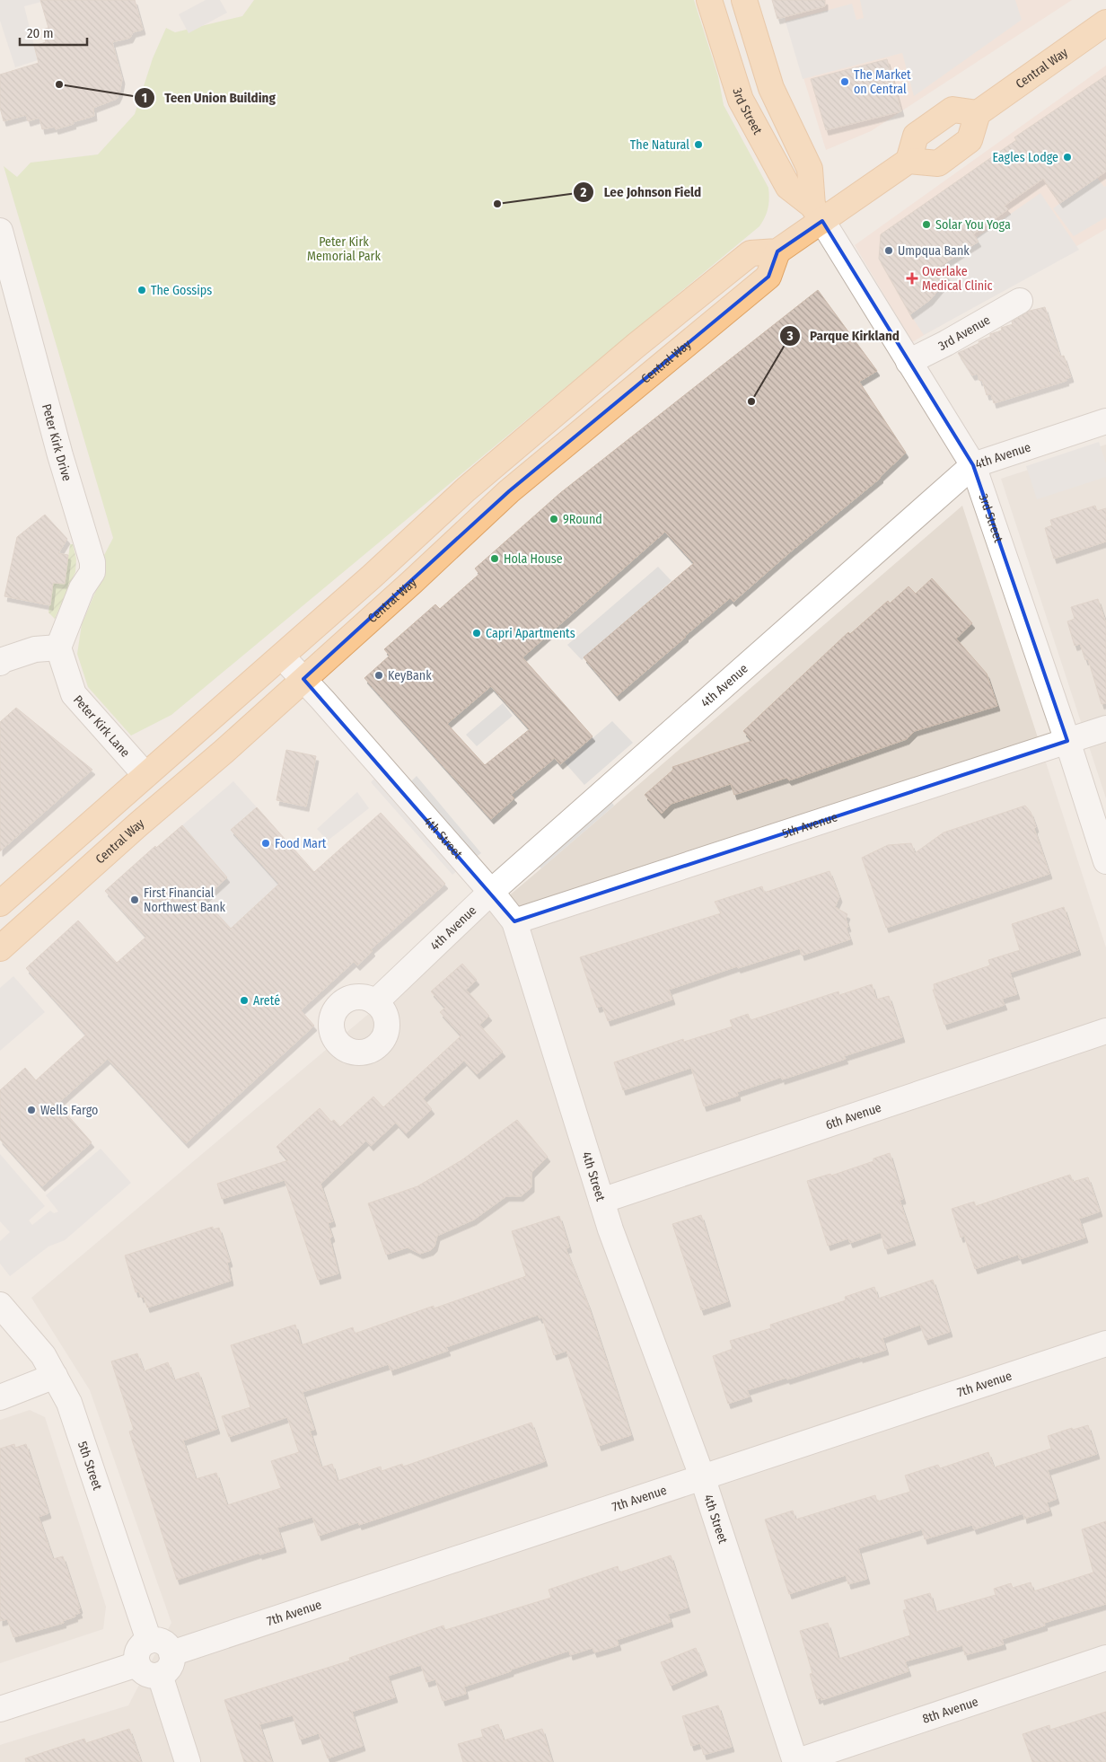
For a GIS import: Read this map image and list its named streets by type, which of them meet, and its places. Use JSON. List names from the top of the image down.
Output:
{
  "streets": {
    "main road": ["Central Way", "3rd Street"],
    "street": [
      "3rd Avenue",
      "Peter Kirk Drive",
      "4th Avenue",
      "Peter Kirk Lane",
      "5th Avenue",
      "4th Street",
      "6th Avenue",
      "7th Avenue",
      "5th Street",
      "8th Avenue"
    ]
  },
  "crossings": [
    ["Central Way", "4th Street"],
    ["3rd Street", "3rd Avenue"],
    ["3rd Street", "4th Avenue"],
    ["3rd Street", "5th Avenue"],
    ["Peter Kirk Drive", "Peter Kirk Lane"],
    ["4th Avenue", "4th Street"],
    ["5th Avenue", "4th Street"],
    ["4th Street", "6th Avenue"],
    ["4th Street", "7th Avenue"],
    ["4th Street", "8th Avenue"],
    ["7th Avenue", "5th Street"]
  ],
  "parks": ["Peter Kirk Memorial Park"],
  "places": {
    "other": [
      "The Market on Central",
      "Teen Union Building",
      "The Natural",
      "Eagles Lodge",
      "Lee Johnson Field",
      "Solar You Yoga",
      "Umpqua Bank",
      "The Gossips",
      "Parque Kirkland",
      "9Round",
      "Hola House",
      "Capri Apartments",
      "KeyBank",
      "Food Mart",
      "First Financial Northwest Bank",
      "Areté",
      "Wells Fargo"
    ],
    "health": ["Overlake Medical Clinic"]
  },
  "scale_bar": "20 m"
}
